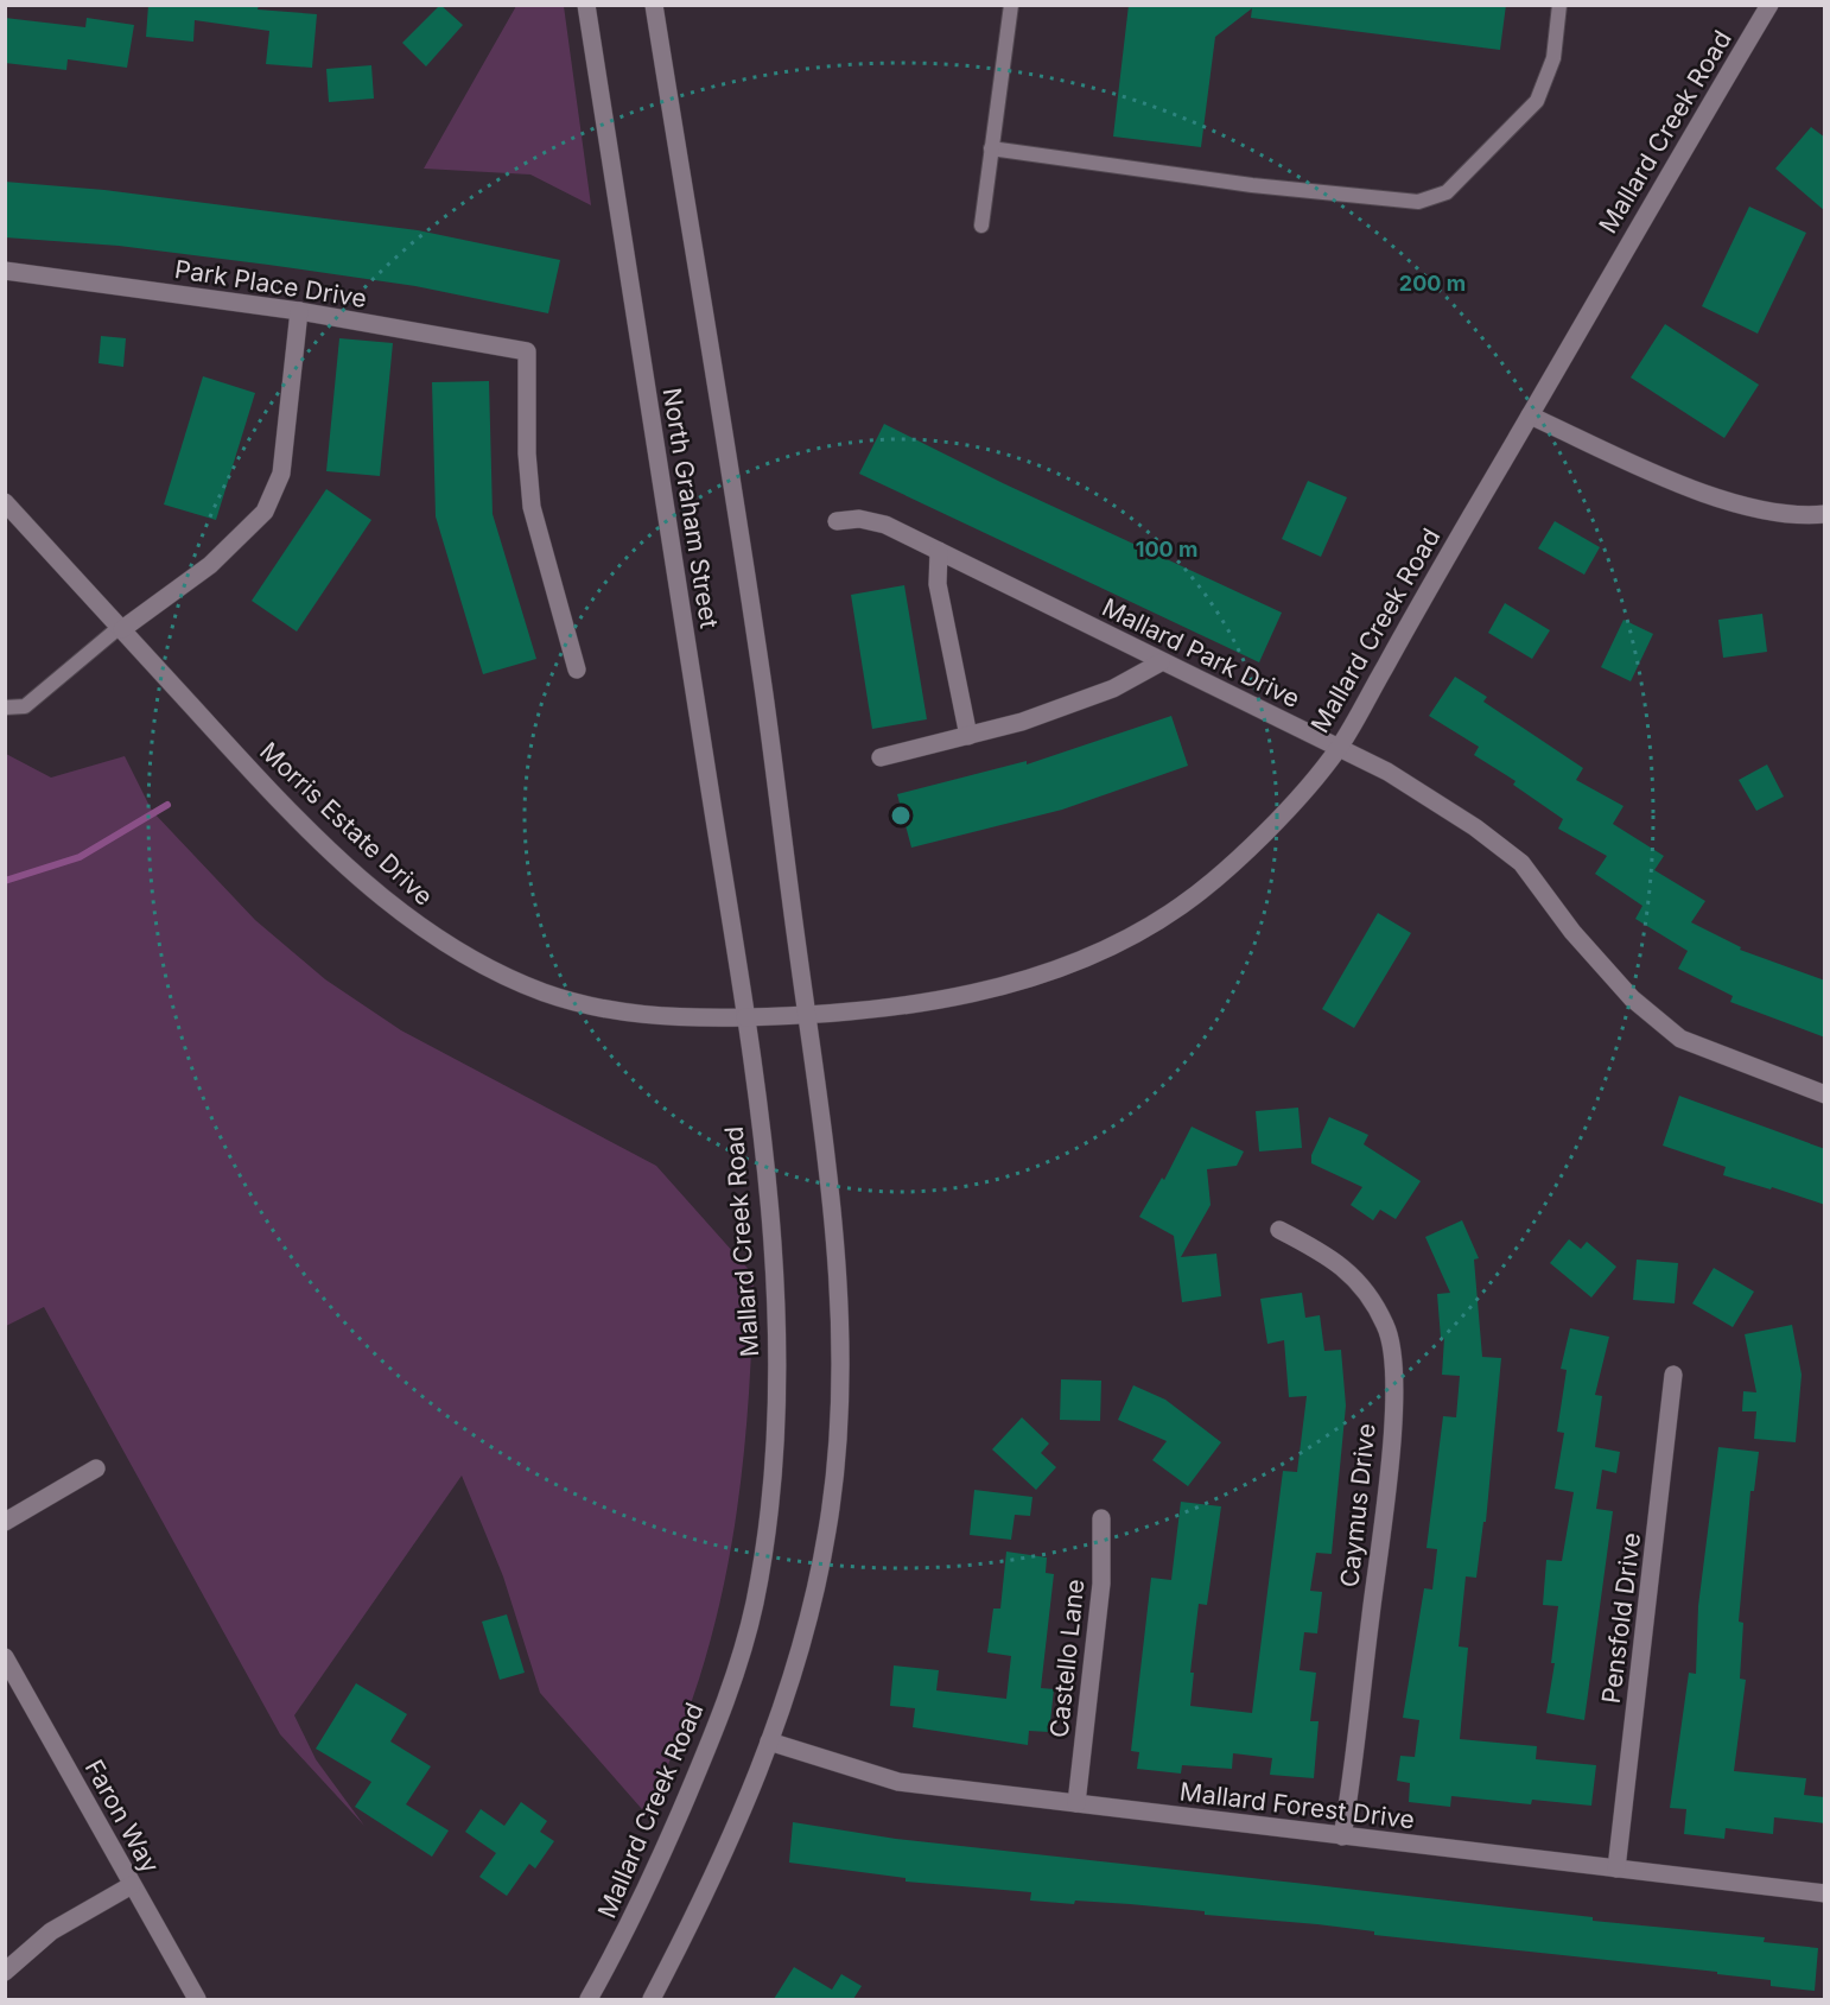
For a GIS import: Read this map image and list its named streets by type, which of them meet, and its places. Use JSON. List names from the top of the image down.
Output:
{
  "streets": {
    "street": [
      "Mallard Creek Road",
      "Park Place Drive",
      "North Graham Street",
      "Mallard Park Drive",
      "Morris Estate Drive",
      "Caymus Drive",
      "Pensfold Drive",
      "Castello Lane",
      "Mallard Forest Drive",
      "Faron Way"
    ]
  },
  "crossings": [
    ["Mallard Creek Road", "North Graham Street"],
    ["Mallard Creek Road", "Mallard Park Drive"],
    ["Mallard Creek Road", "Morris Estate Drive"],
    ["North Graham Street", "Morris Estate Drive"],
    ["Caymus Drive", "Mallard Forest Drive"],
    ["Pensfold Drive", "Mallard Forest Drive"],
    ["Castello Lane", "Mallard Forest Drive"]
  ],
  "rings": ["200 m", "100 m"]
}
